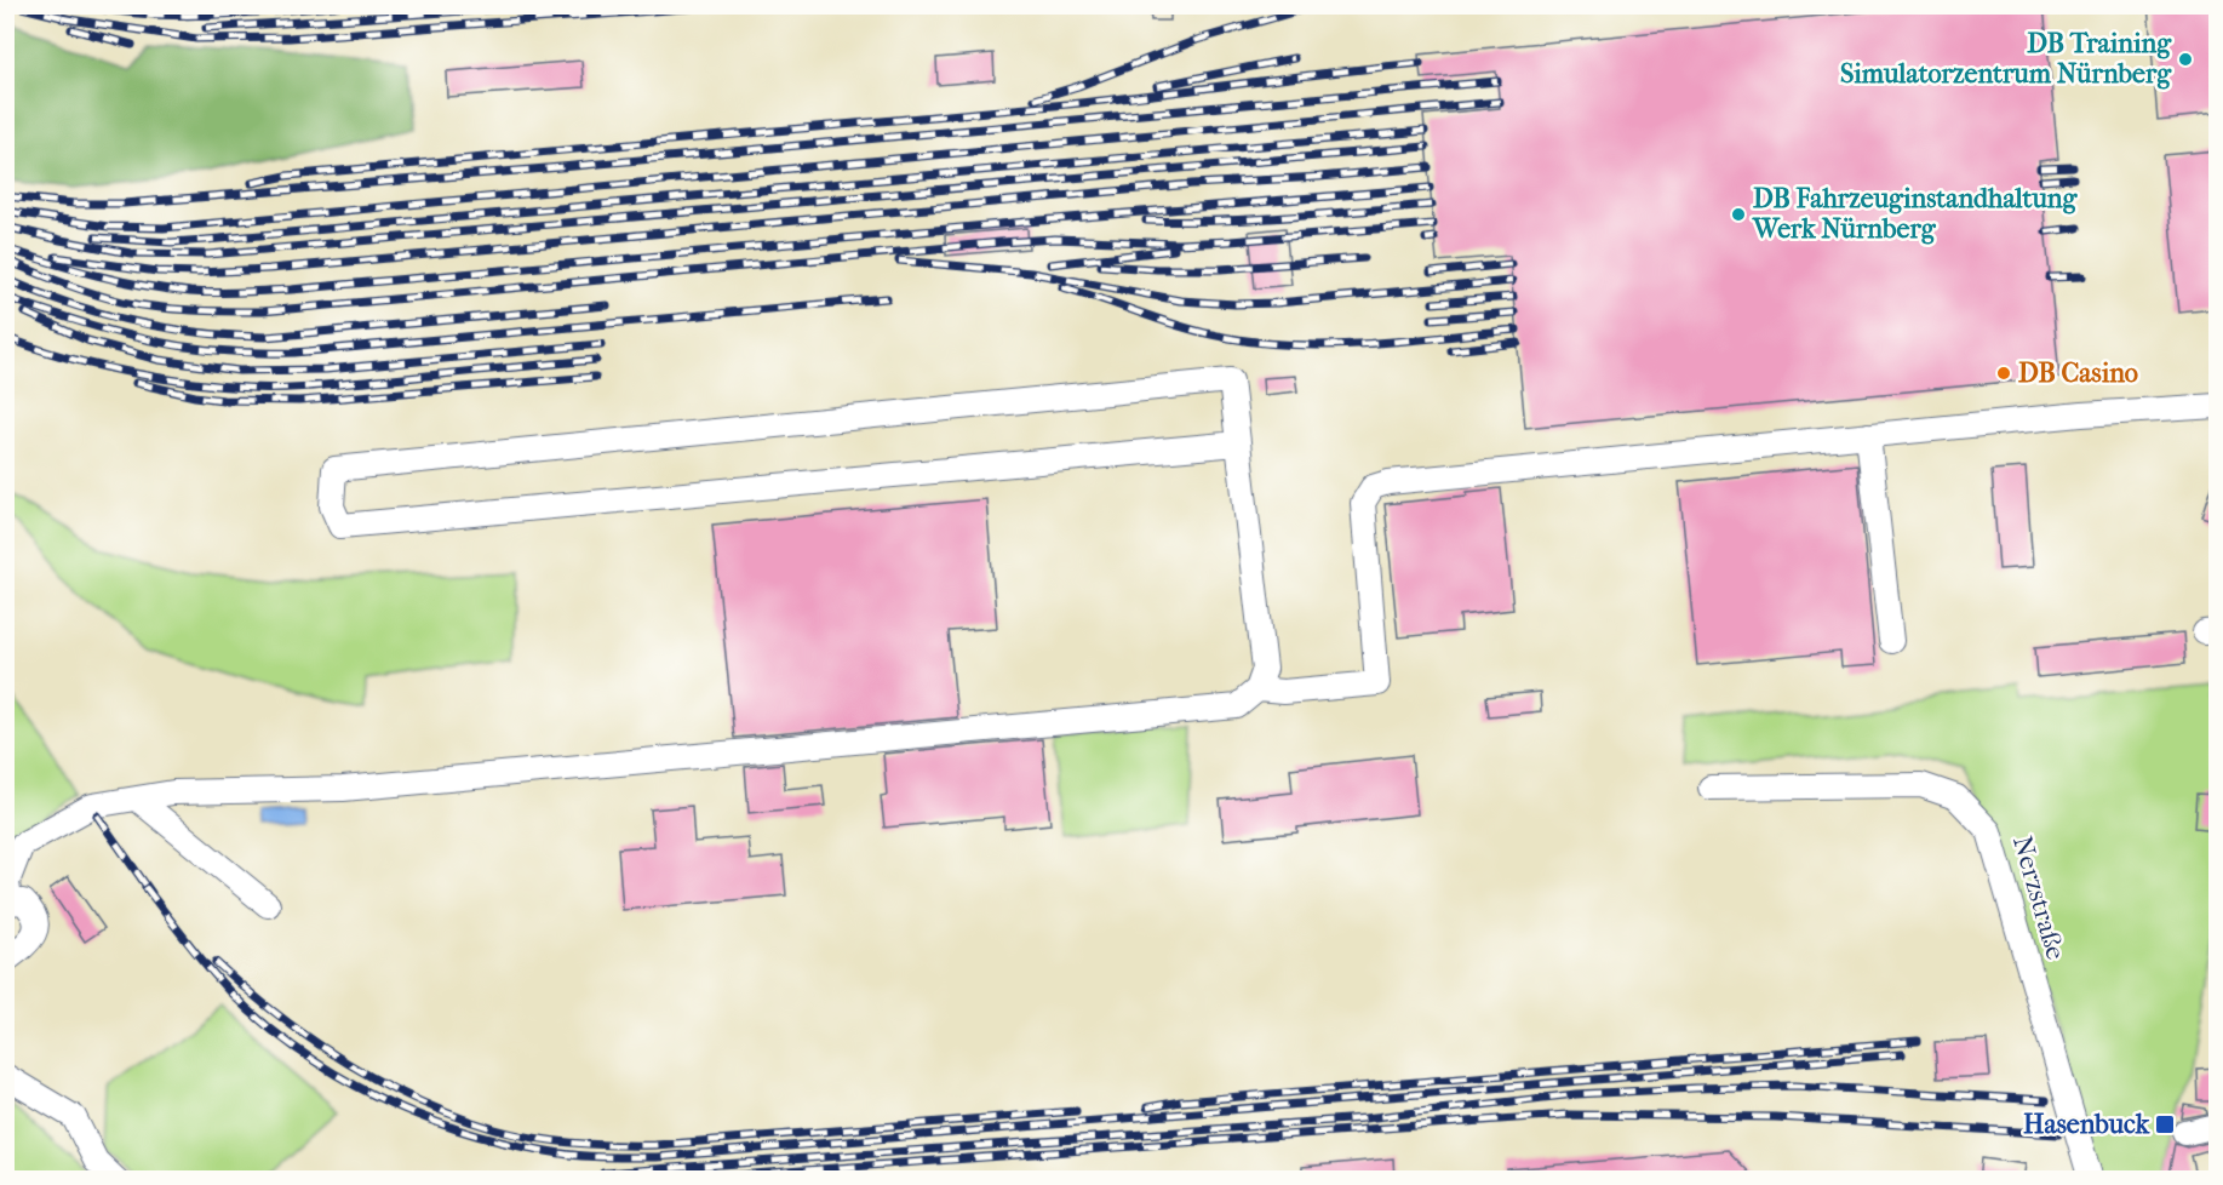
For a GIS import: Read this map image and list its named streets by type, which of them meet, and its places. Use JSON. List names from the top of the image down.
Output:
{
  "streets": {
    "street": ["Nerzstraße"]
  },
  "places": {
    "other": ["DB Training Simulatorzentrum Nürnberg", "DB Fahrzeuginstandhaltung Werk Nürnberg", "DB Casino"],
    "transit": ["Hasenbuck"]
  }
}
